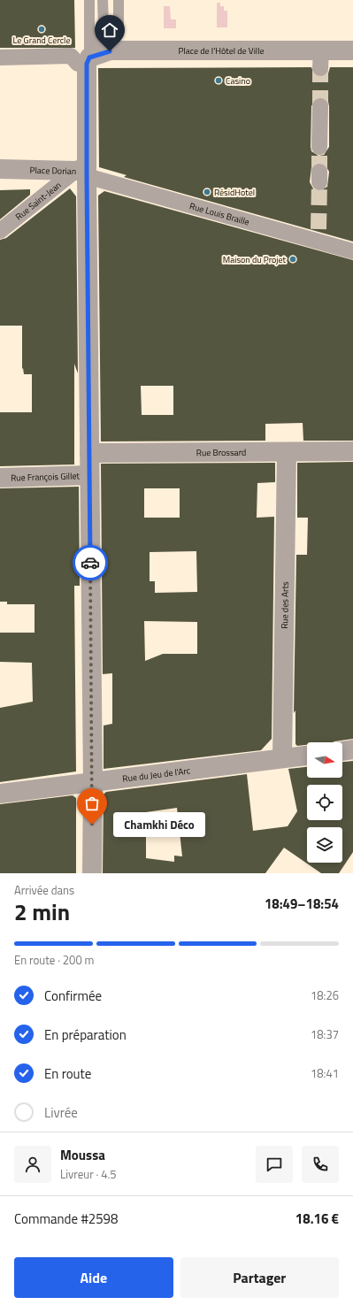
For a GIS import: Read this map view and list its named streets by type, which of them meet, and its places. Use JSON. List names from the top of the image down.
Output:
{
  "streets": {
    "street": [
      "Place de l'Hôtel de Ville",
      "Place Dorian",
      "Rue Saint-Jean",
      "Rue Louis Braille",
      "Rue Brossard",
      "Rue François Gillet",
      "Rue des Arts",
      "Rue du Jeu de l'Arc"
    ]
  },
  "crossings": [
    ["Place de l'Hôtel de Ville", "Place Dorian"],
    ["Place Dorian", "Rue Saint-Jean"],
    ["Place Dorian", "Rue Louis Braille"],
    ["Rue Saint-Jean", "Rue Louis Braille"],
    ["Rue Brossard", "Rue des Arts"],
    ["Rue des Arts", "Rue du Jeu de l'Arc"]
  ],
  "places": [
    "Le Grand Cercle",
    "Casino",
    "RésidHotel",
    "Maison du Projet",
    "Chamkhi Déco"
  ],
  "north": "right",
  "page": {
    "bubble": "Chamkhi Déco",
    "heading": ["2 min", "Arrivée dans", "18:49–18:54"],
    "panel": [
      "Moussa",
      "Livreur · 4.5",
      "Commande #2598",
      "18.16 €"
    ],
    "bar": "En route · 200 m",
    "list": [
      ["Confirmée", "18:26"],
      ["En préparation", "18:37"],
      ["En route", "18:41"],
      "Livrée"
    ],
    "buttons": ["Aide", "Partager"]
  }
}
